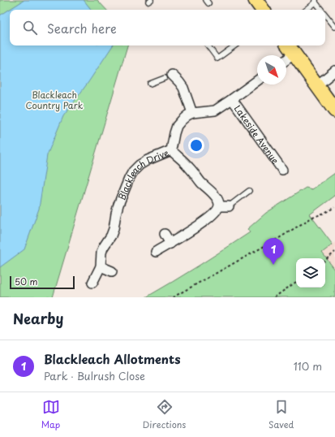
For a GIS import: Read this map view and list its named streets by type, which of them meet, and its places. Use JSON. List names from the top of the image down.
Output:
{
  "streets": {
    "street": ["Lakeside Avenue", "Blackleach Drive"]
  },
  "parks": ["Blackleach Country Park"],
  "scale_bar": "50 m",
  "north": "bottom right",
  "page": {
    "search": "Search here",
    "pins": "1",
    "scale": "50 m",
    "heading": "Nearby",
    "list": [
      {
        "mark": "1",
        "name": "Blackleach Allotments",
        "note": "Park · Bulrush Close",
        "value": "110 m"
      }
    ],
    "nav": ["Map", "Directions", "Saved"]
  }
}
